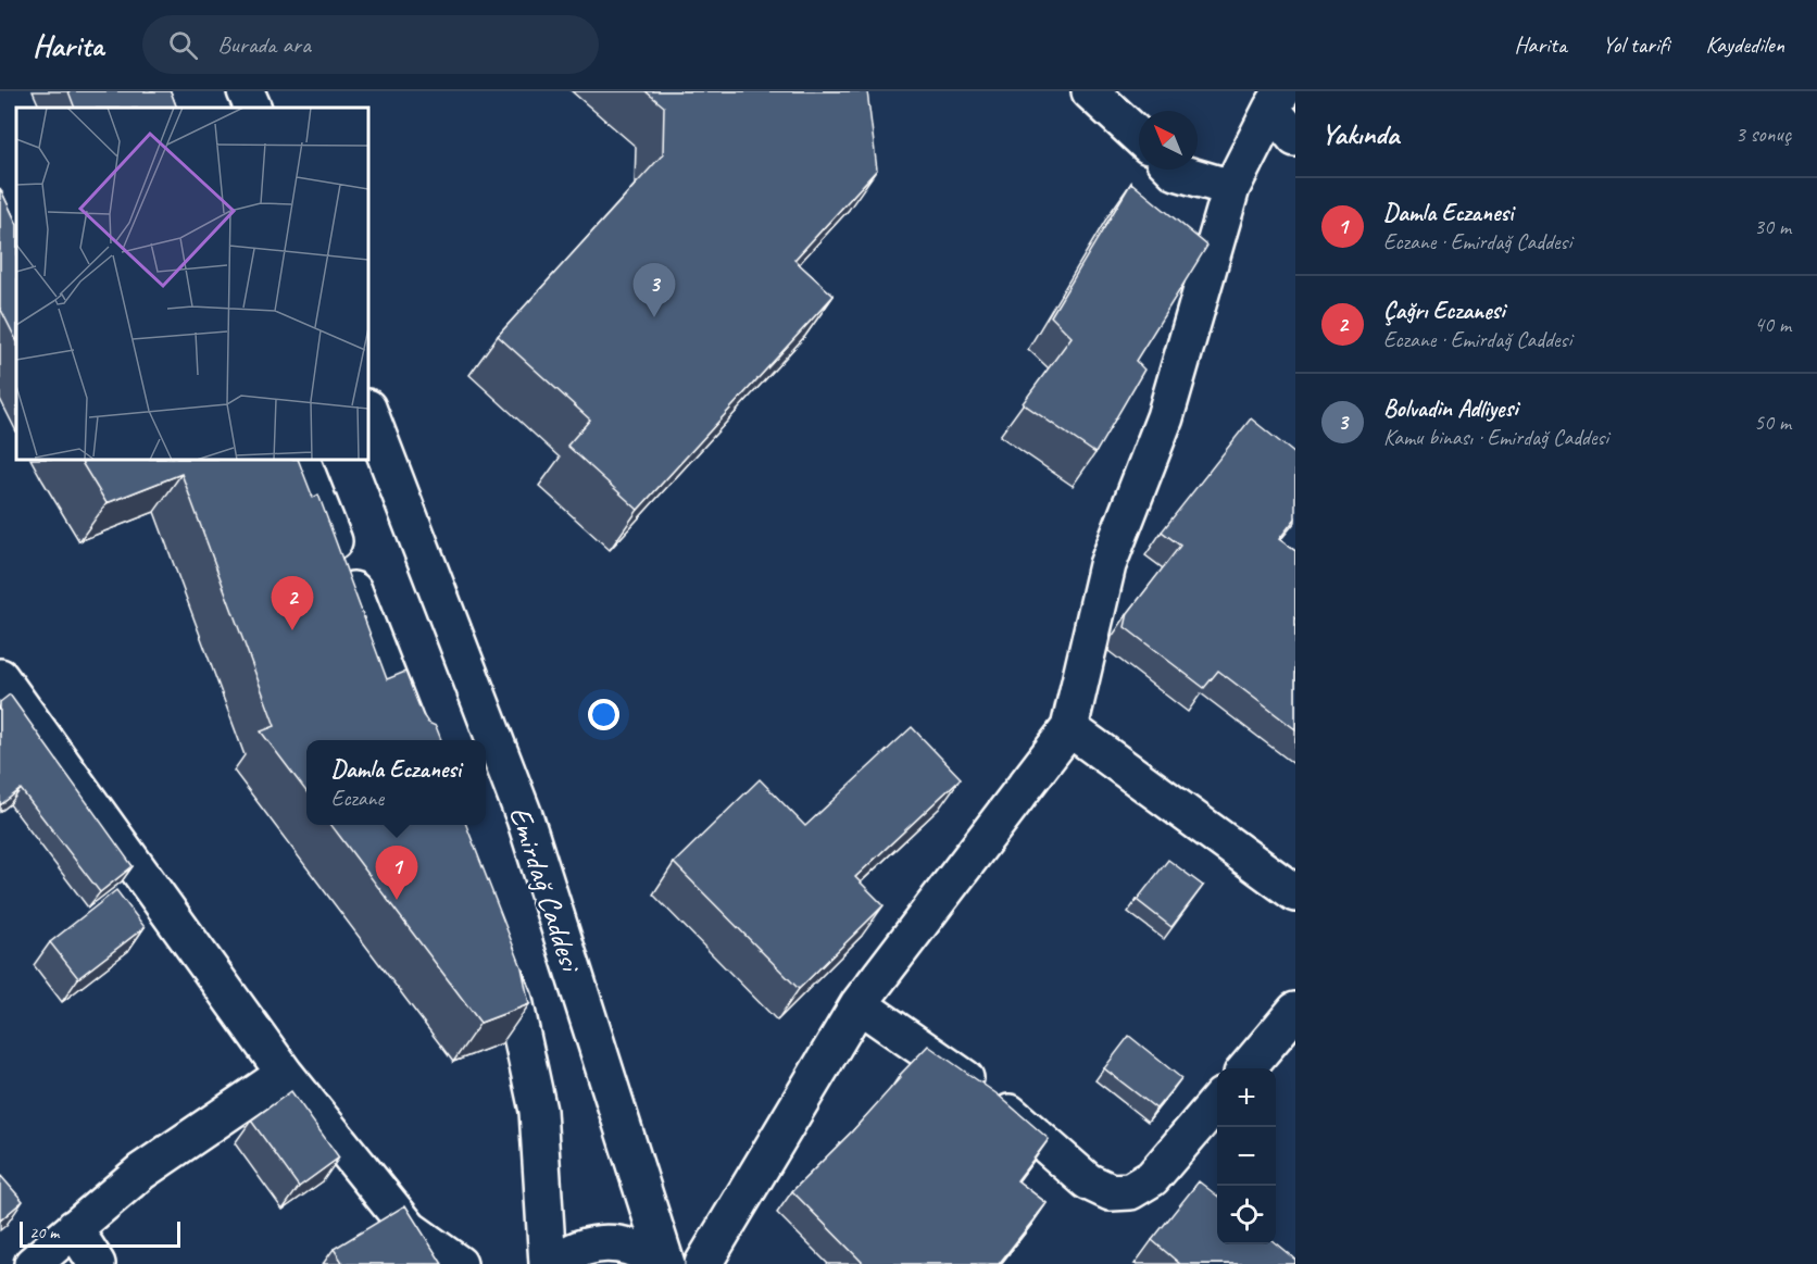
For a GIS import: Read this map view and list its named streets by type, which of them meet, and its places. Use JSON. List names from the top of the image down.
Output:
{
  "streets": {
    "street": ["Emirdağ Caddesi"]
  },
  "scale_bar": "20 m",
  "north": "top left",
  "page": {
    "header": "Harita",
    "search": "Burada ara",
    "nav": ["Harita", "Yol tarifi", "Kaydedilen"],
    "heading": ["Yakında", "3 sonuç"],
    "list": [
      {
        "mark": "1",
        "name": "Damla Eczanesi",
        "note": "Eczane · Emirdağ Caddesi",
        "value": "30 m"
      },
      {
        "mark": "2",
        "name": "Çağrı Eczanesi",
        "note": "Eczane · Emirdağ Caddesi",
        "value": "40 m"
      },
      {
        "mark": "3",
        "name": "Bolvadin Adliyesi",
        "note": "Kamu binası · Emirdağ Caddesi",
        "value": "50 m"
      }
    ],
    "pins": ["3", "2", "1"],
    "popup": ["Damla Eczanesi", "Eczane"],
    "map_buttons": ["+", "−"],
    "scale": "20 m"
  }
}
